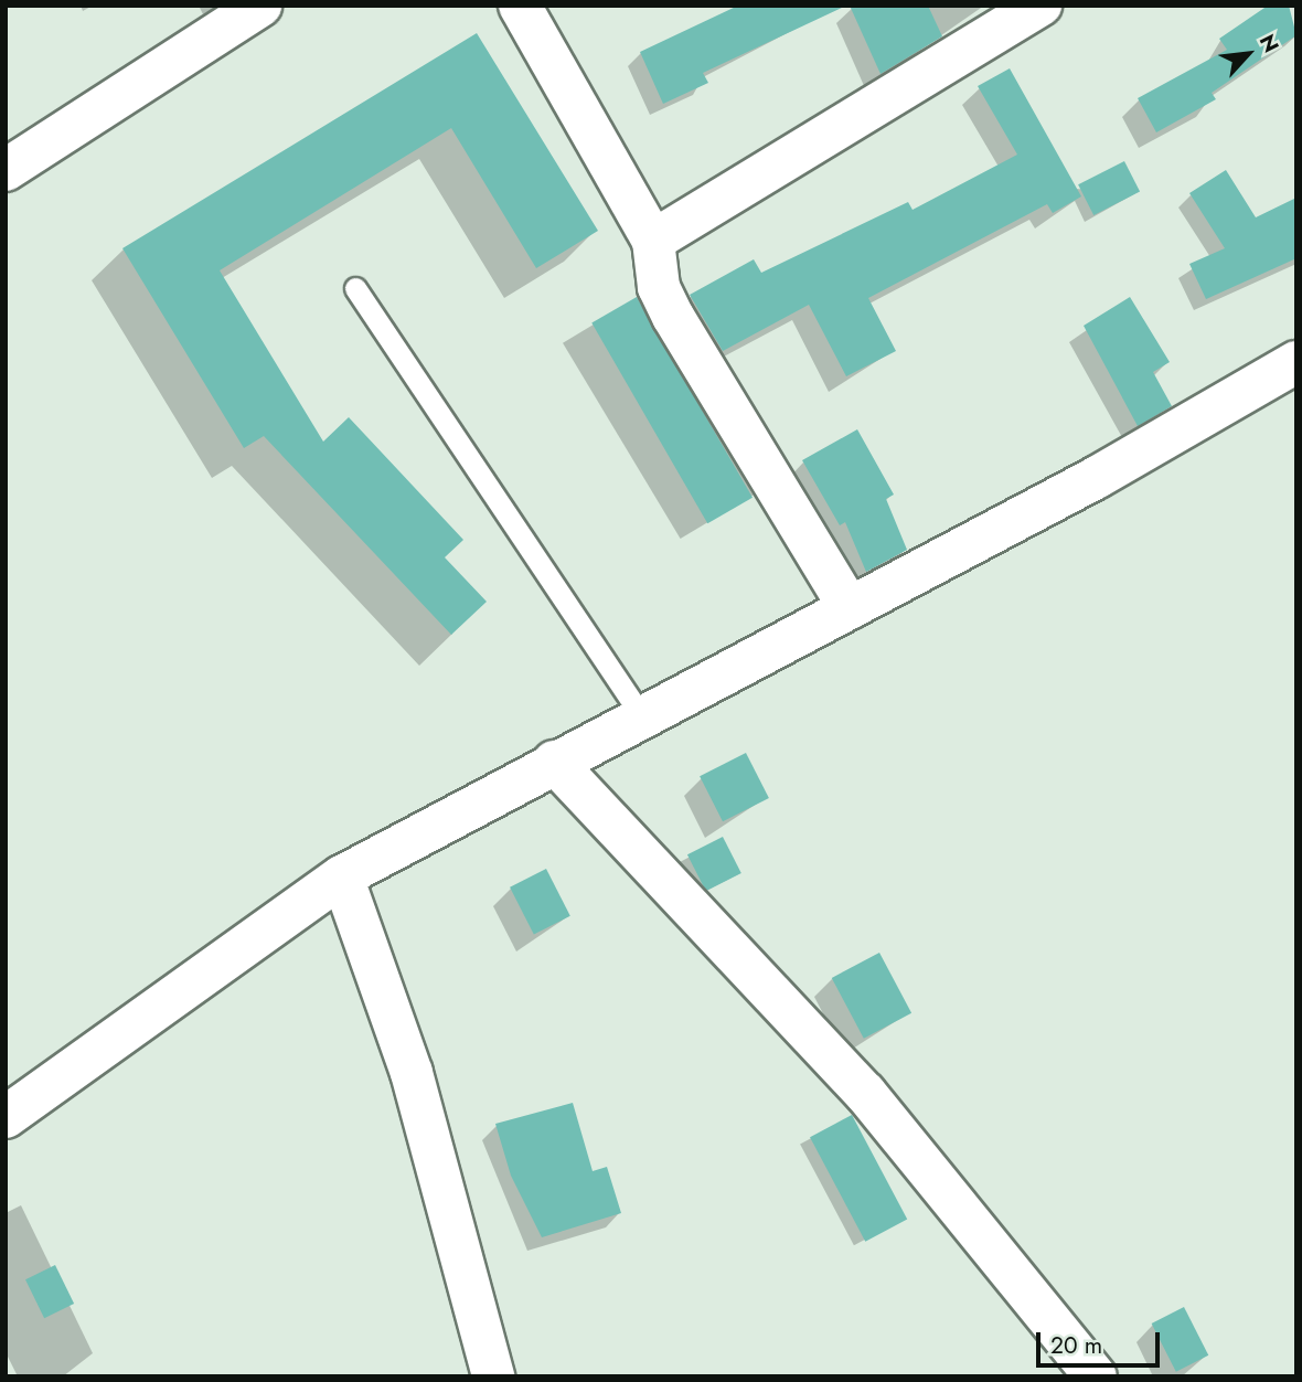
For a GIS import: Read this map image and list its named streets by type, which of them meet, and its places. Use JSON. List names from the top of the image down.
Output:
{
  "scale_bar": "20 m",
  "north": "top right"
}
